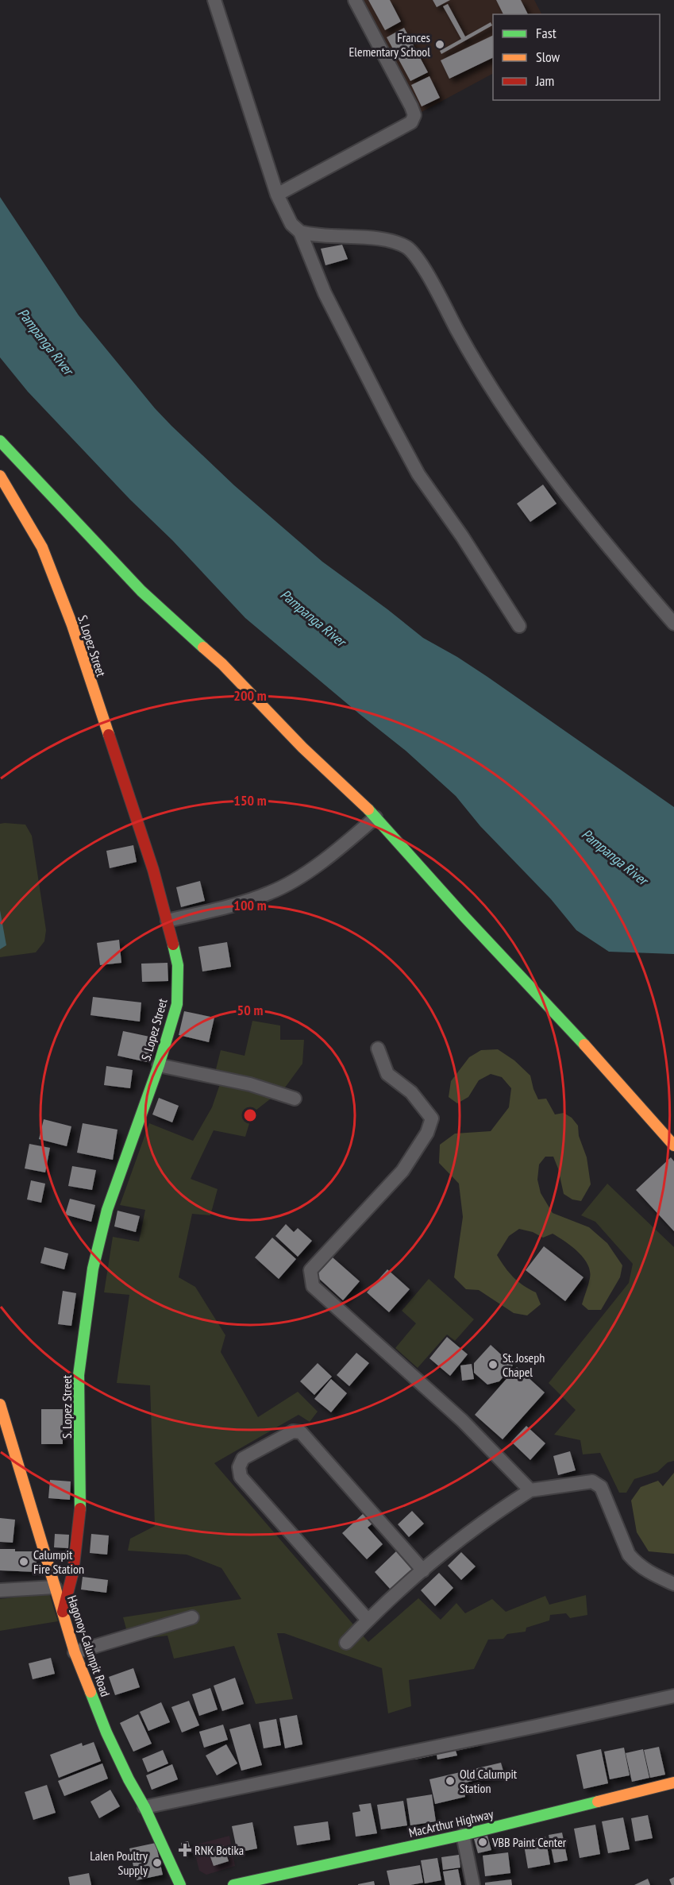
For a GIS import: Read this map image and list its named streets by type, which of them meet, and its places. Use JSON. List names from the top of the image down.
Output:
{
  "streets": {
    "main road": ["S. Lopez Street", "Hagonoy-Calumpit Road", "MacArthur Highway"]
  },
  "crossings": [
    ["S. Lopez Street", "Hagonoy-Calumpit Road"]
  ],
  "water": ["Pampanga River"],
  "places": {
    "other": [
      "Frances Elementary School",
      "St. Joseph Chapel",
      "Calumpit Fire Station",
      "Old Calumpit Station",
      "VBB Paint Center",
      "Lalen Poultry Supply"
    ],
    "health": ["RNK Botika"]
  },
  "legend": ["Fast", "Slow", "Jam"],
  "rings": [
    "200 m",
    "150 m",
    "100 m",
    "50 m"
  ]
}
